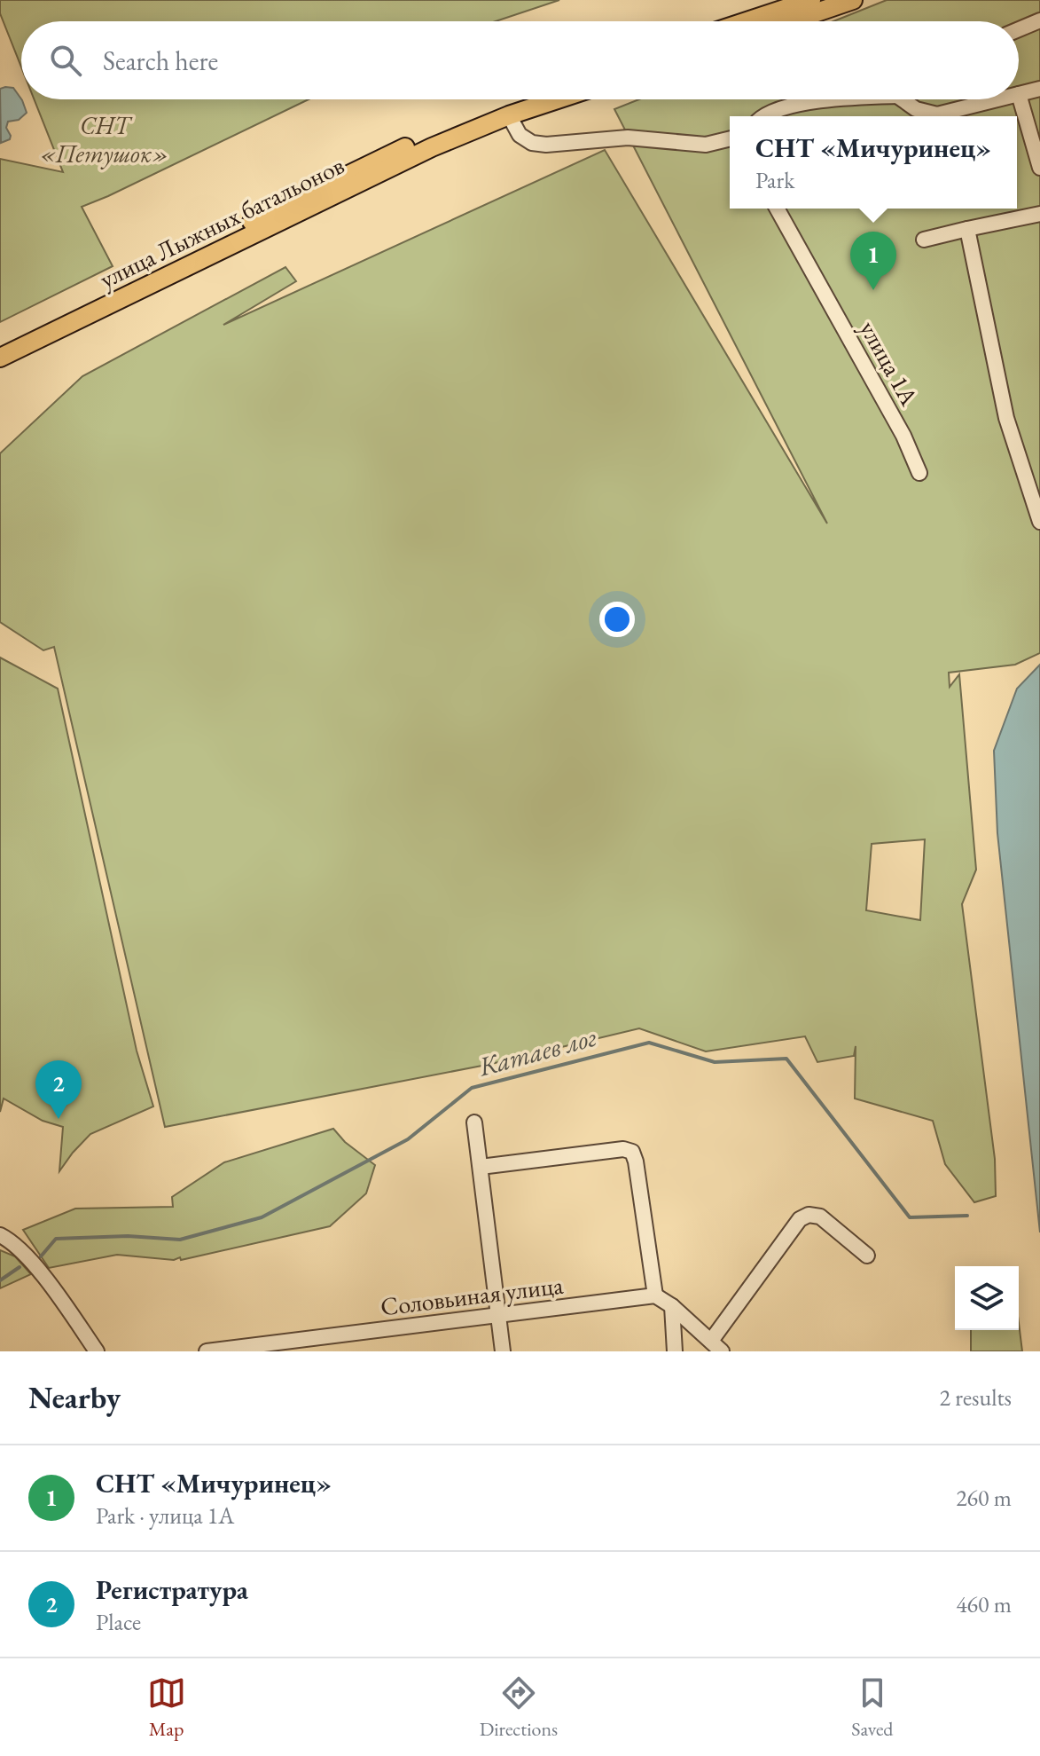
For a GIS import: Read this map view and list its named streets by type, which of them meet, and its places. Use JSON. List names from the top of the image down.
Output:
{
  "streets": {
    "main road": ["улица Лыжных батальонов"],
    "street": ["улица 1А", "Соловьиная улица"]
  },
  "water": ["Катаев лог"],
  "parks": ["СНТ «Петушок»"],
  "page": {
    "search": "Search here",
    "popup": ["СНТ «Мичуринец»", "Park"],
    "pins": ["1", "2"],
    "heading": ["Nearby", "2 results"],
    "list": [
      {
        "mark": "1",
        "name": "СНТ «Мичуринец»",
        "note": "Park · улица 1А",
        "value": "260 m"
      },
      {
        "mark": "2",
        "name": "Регистратура",
        "note": "Place",
        "value": "460 m"
      }
    ],
    "nav": ["Map", "Directions", "Saved"]
  }
}
